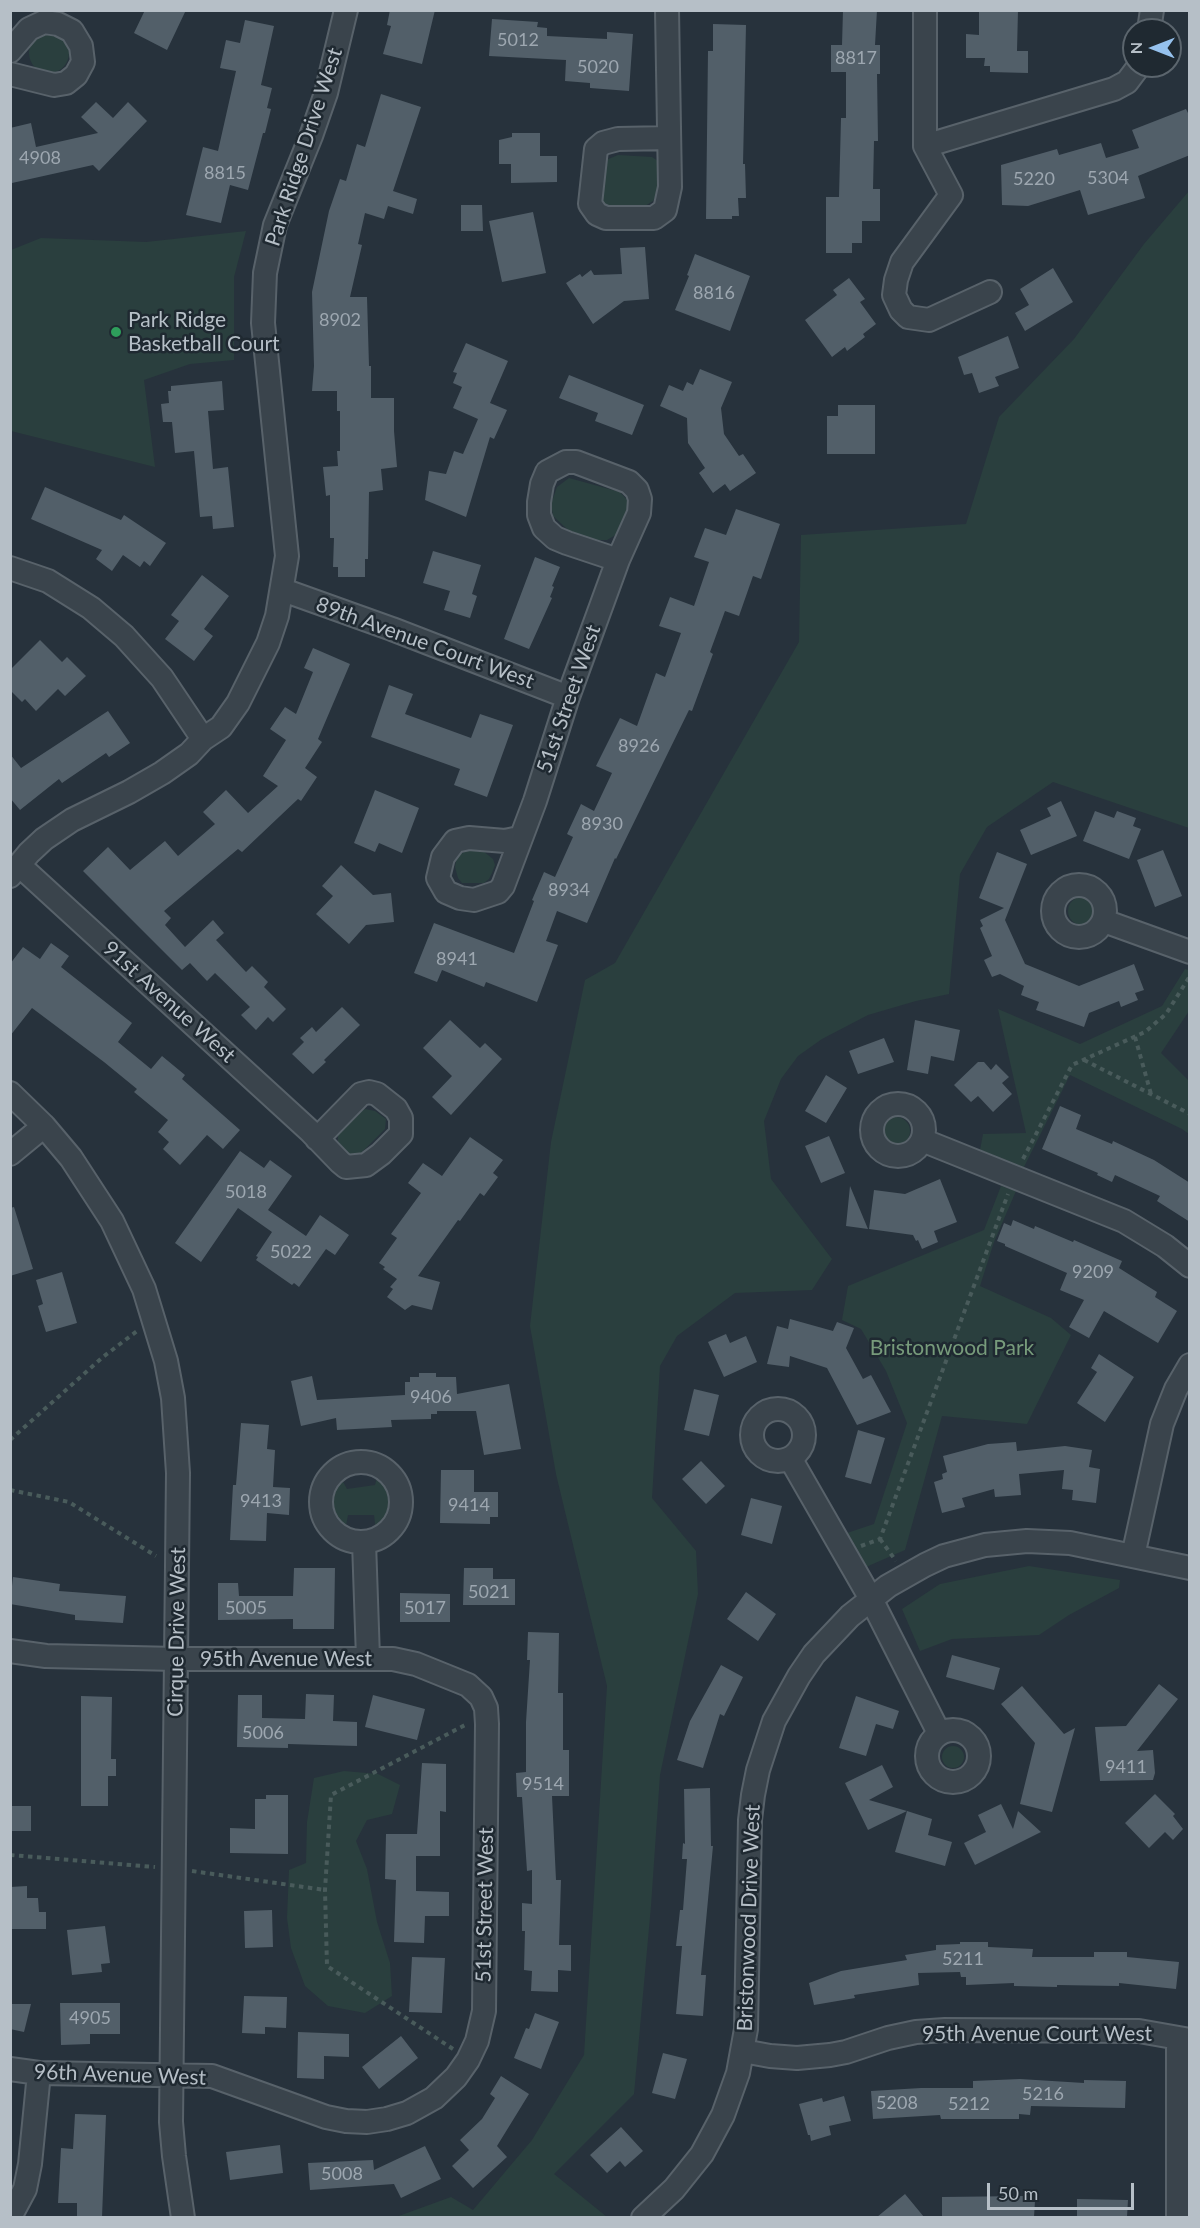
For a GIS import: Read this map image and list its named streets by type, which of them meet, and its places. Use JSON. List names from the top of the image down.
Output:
{
  "streets": {
    "street": [
      "Park Ridge Drive West",
      "89th Avenue Court West",
      "51st Street West",
      "91st Avenue West",
      "Cirque Drive West",
      "95th Avenue West",
      "Bristonwood Drive West",
      "95th Avenue Court West",
      "96th Avenue West"
    ]
  },
  "crossings": [
    ["Park Ridge Drive West", "89th Avenue Court West"],
    ["Park Ridge Drive West", "91st Avenue West"],
    ["89th Avenue Court West", "51st Street West"],
    ["51st Street West", "95th Avenue West"],
    ["51st Street West", "96th Avenue West"],
    ["Cirque Drive West", "95th Avenue West"],
    ["Cirque Drive West", "96th Avenue West"],
    ["Bristonwood Drive West", "95th Avenue Court West"]
  ],
  "parks": ["Bristonwood Park"],
  "places": ["Park Ridge Basketball Court"],
  "house_numbers": [
    "5012",
    "8817",
    "5020",
    "4908",
    "8815",
    "5304",
    "5220",
    "8816",
    "8902",
    "8926",
    "8930",
    "8934",
    "8941",
    "5018",
    "5022",
    "9209",
    "9406",
    "9413",
    "9414",
    "5021",
    "5005",
    "5017",
    "5006",
    "9411",
    "9514",
    "5211",
    "4905",
    "5216",
    "5208",
    "5212",
    "5008"
  ],
  "scale_bar": "50 m",
  "north": "left"
}
